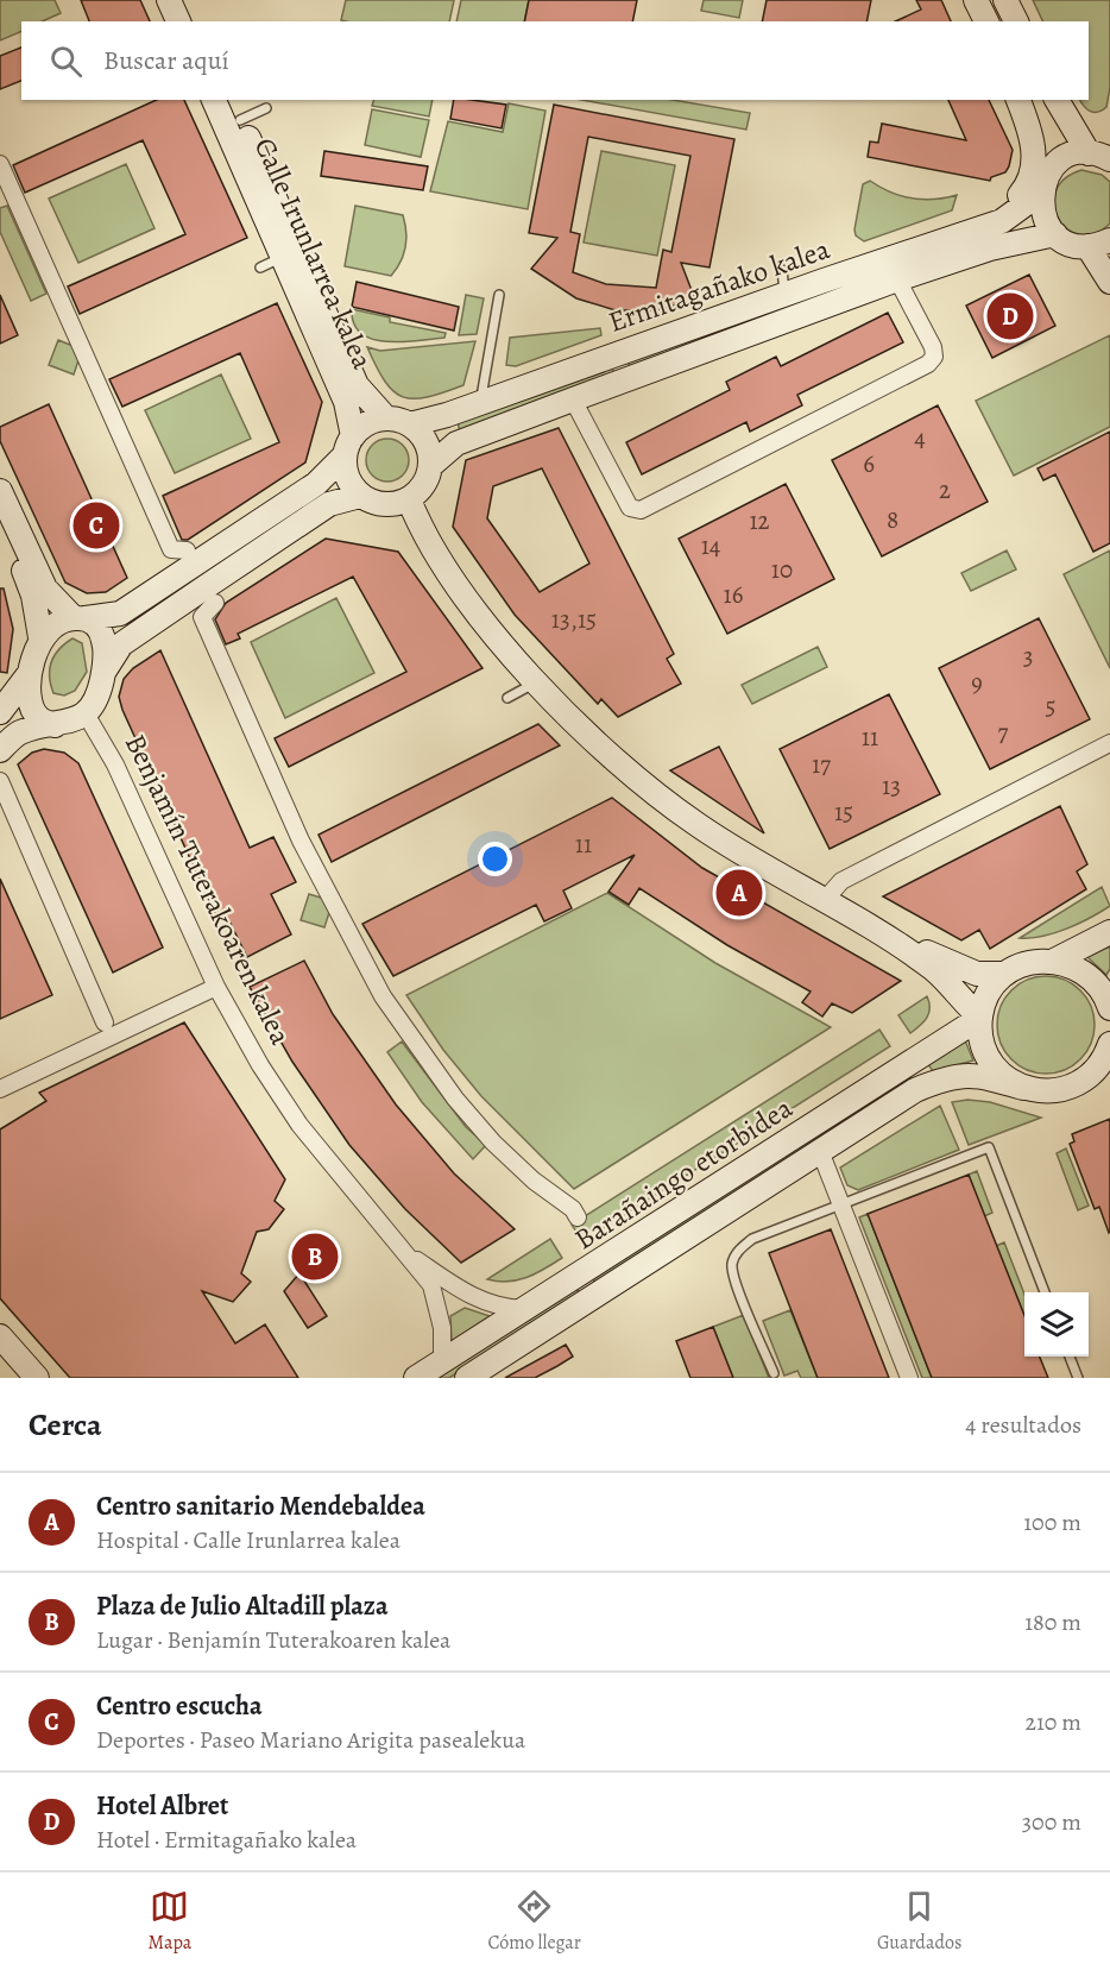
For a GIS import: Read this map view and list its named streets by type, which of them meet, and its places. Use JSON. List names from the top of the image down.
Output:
{
  "streets": {
    "street": [
      "Calle Irunlarrea kalea",
      "Ermitagañako kalea",
      "Benjamín Tuterakoaren kalea",
      "Barañaingo etorbidea"
    ]
  },
  "crossings": [
    ["Calle Irunlarrea kalea", "Ermitagañako kalea"],
    ["Benjamín Tuterakoaren kalea", "Barañaingo etorbidea"]
  ],
  "house_numbers": [
    "4",
    "6",
    "2",
    "8",
    "12",
    "14",
    "10",
    "16",
    "13,15",
    "3",
    "9",
    "5",
    "7",
    "11",
    "17",
    "13",
    "15",
    "11"
  ],
  "page": {
    "search": "Buscar aquí",
    "pins": [
      "D",
      "C",
      "A",
      "B"
    ],
    "heading": ["Cerca", "4 resultados"],
    "list": [
      {
        "mark": "A",
        "name": "Centro sanitario Mendebaldea",
        "note": "Hospital · Calle Irunlarrea kalea",
        "value": "100 m"
      },
      {
        "mark": "B",
        "name": "Plaza de Julio Altadill plaza",
        "note": "Lugar · Benjamín Tuterakoaren kalea",
        "value": "180 m"
      },
      {
        "mark": "C",
        "name": "Centro escucha",
        "note": "Deportes · Paseo Mariano Arigita pasealekua",
        "value": "210 m"
      },
      {
        "mark": "D",
        "name": "Hotel Albret",
        "note": "Hotel · Ermitagañako kalea",
        "value": "300 m"
      }
    ],
    "nav": ["Mapa", "Cómo llegar", "Guardados"]
  }
}
